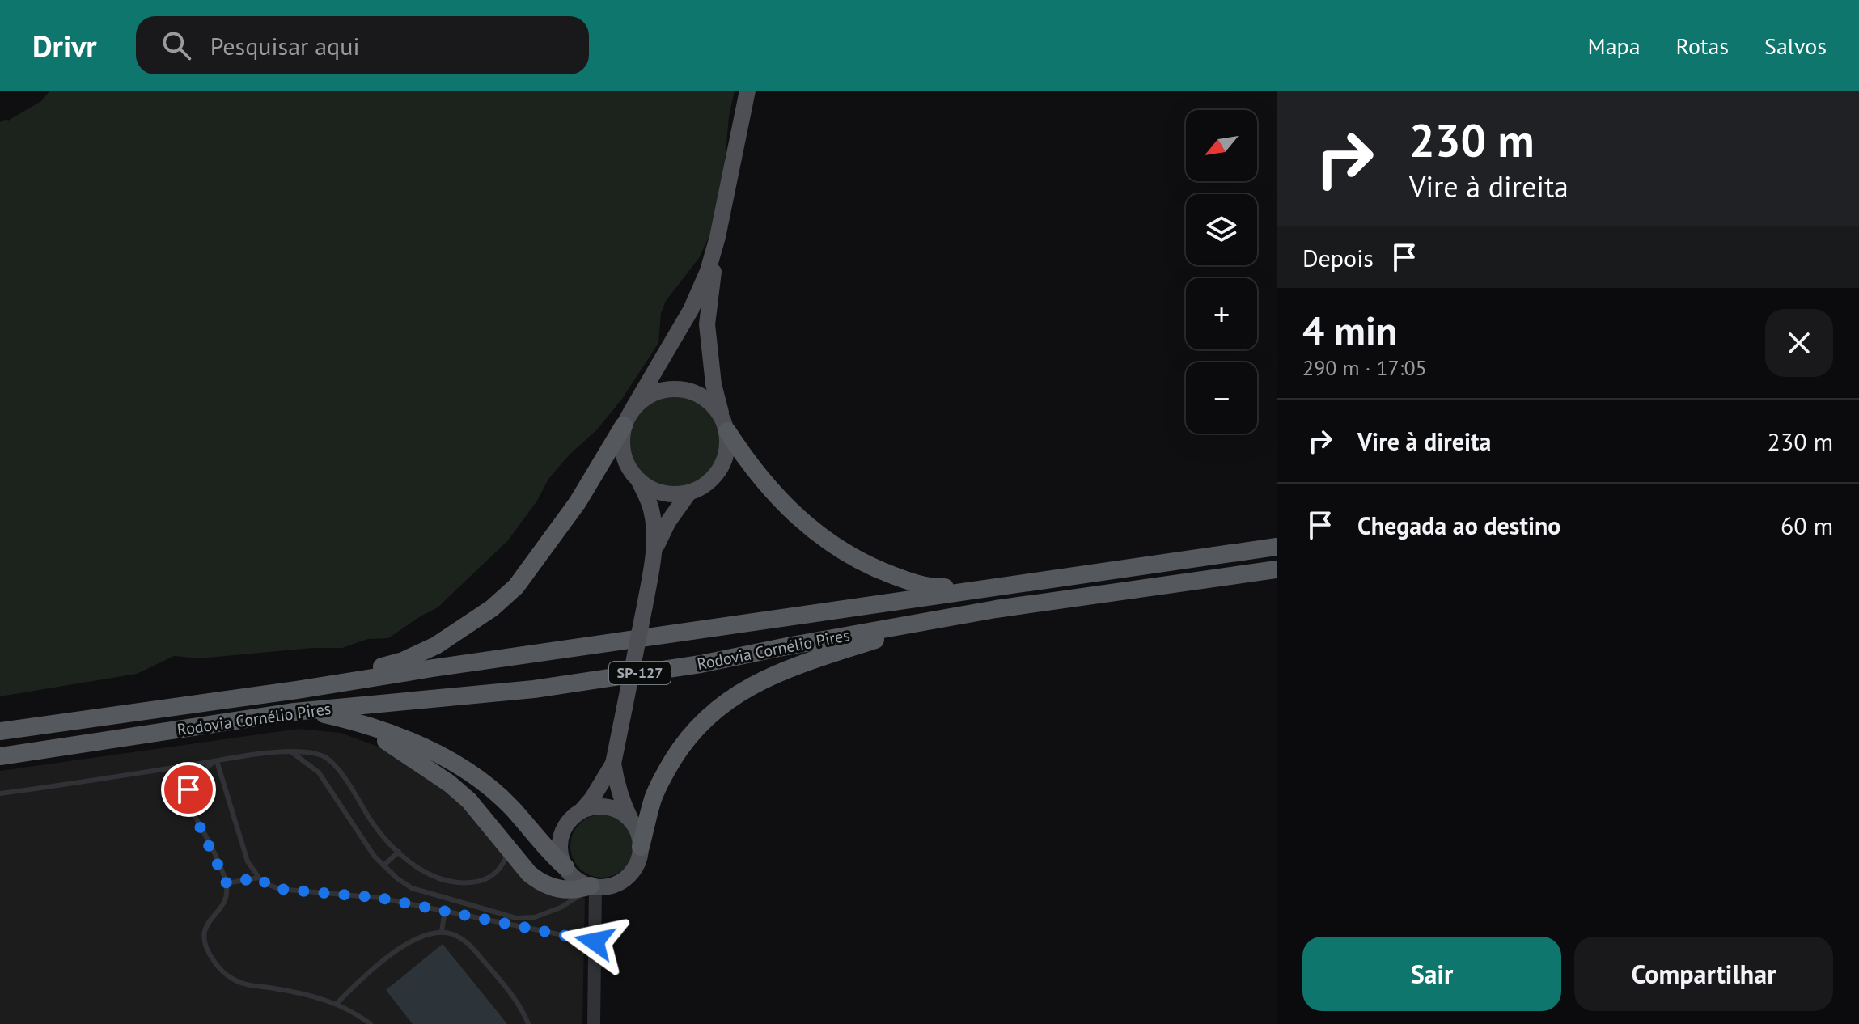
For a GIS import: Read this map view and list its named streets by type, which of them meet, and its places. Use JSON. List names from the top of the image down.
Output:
{
  "streets": {
    "highway": ["Rodovia Cornélio Pires", "SP-127"]
  },
  "north": "bottom left",
  "page": {
    "header": "Drivr",
    "search": "Pesquisar aqui",
    "nav": ["Mapa", "Rotas", "Salvos"],
    "turn": ["230 m", "Vire à direita"],
    "map_buttons": ["+", "−"],
    "then": "Depois",
    "heading": ["4 min", "290 m · 17:05"],
    "list": [
      {
        "name": "Vire à direita",
        "value": "230 m"
      },
      {
        "name": "Chegada ao destino",
        "value": "60 m"
      }
    ],
    "buttons": ["Sair", "Compartilhar"]
  }
}
